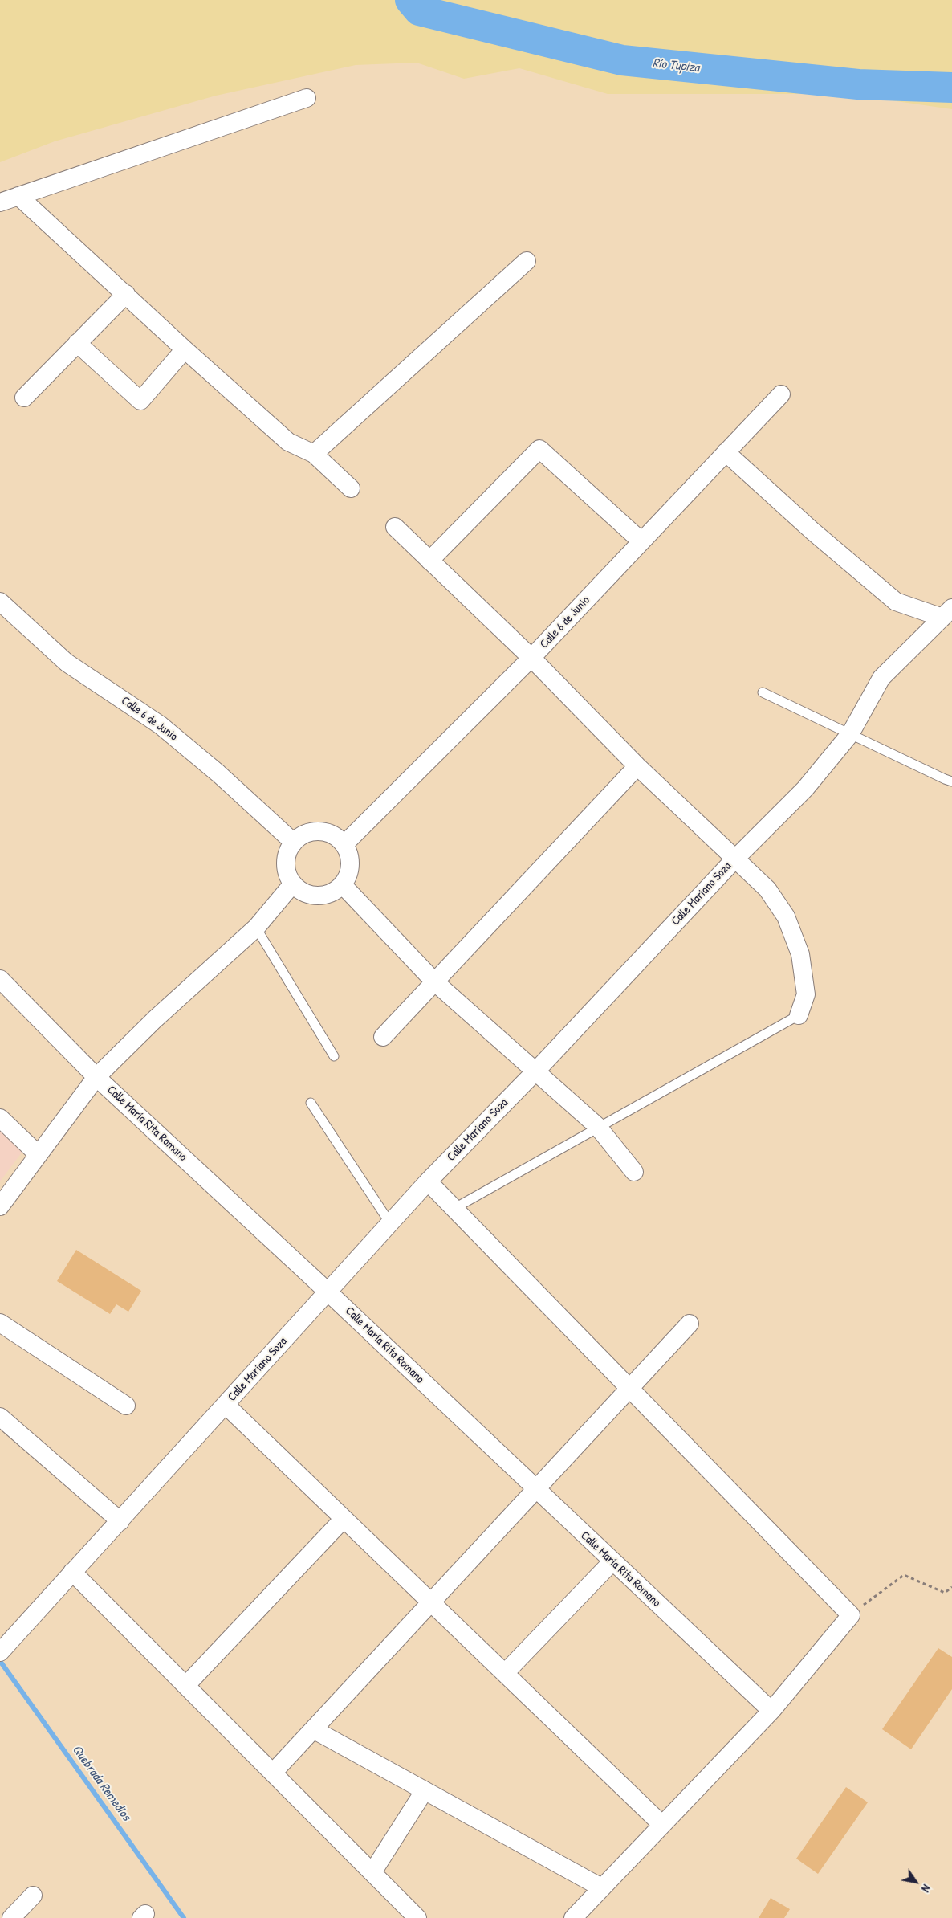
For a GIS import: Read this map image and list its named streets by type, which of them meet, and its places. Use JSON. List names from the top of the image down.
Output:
{
  "streets": {
    "street": ["Calle 6 de Junio", "Calle Mariano Soza", "Calle María Rita Romano"]
  },
  "crossings": [
    ["Calle Mariano Soza", "Calle María Rita Romano"]
  ],
  "water": ["Río Tupiza", "Quebrada Remedios"],
  "north": "bottom right"
}
